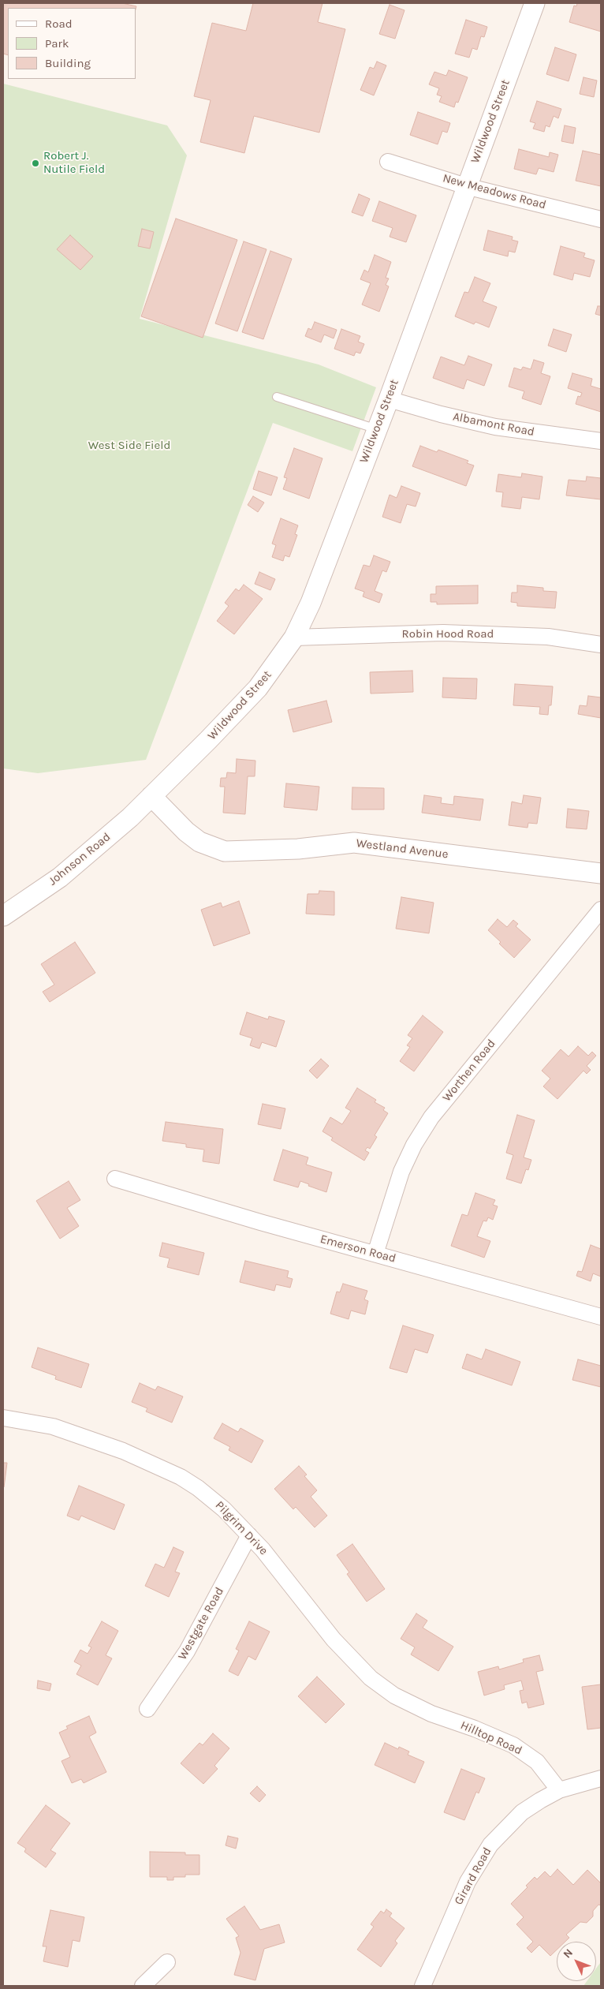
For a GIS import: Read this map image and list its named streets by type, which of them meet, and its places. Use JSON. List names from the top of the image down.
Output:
{
  "streets": {
    "street": [
      "Wildwood Street",
      "New Meadows Road",
      "Albamont Road",
      "Robin Hood Road",
      "Westland Avenue",
      "Johnson Road",
      "Worthen Road",
      "Emerson Road",
      "Pilgrim Drive",
      "Westgate Road",
      "Hilltop Road",
      "Girard Road"
    ]
  },
  "crossings": [
    ["Wildwood Street", "New Meadows Road"],
    ["Wildwood Street", "Albamont Road"],
    ["Wildwood Street", "Robin Hood Road"],
    ["Wildwood Street", "Westland Avenue"],
    ["Wildwood Street", "Johnson Road"],
    ["Westland Avenue", "Johnson Road"],
    ["Worthen Road", "Emerson Road"],
    ["Pilgrim Drive", "Westgate Road"],
    ["Pilgrim Drive", "Hilltop Road"],
    ["Hilltop Road", "Girard Road"]
  ],
  "parks": ["West Side Field"],
  "places": ["Robert J. Nutile Field"],
  "legend": ["Road", "Park", "Building"],
  "north": "top left"
}
